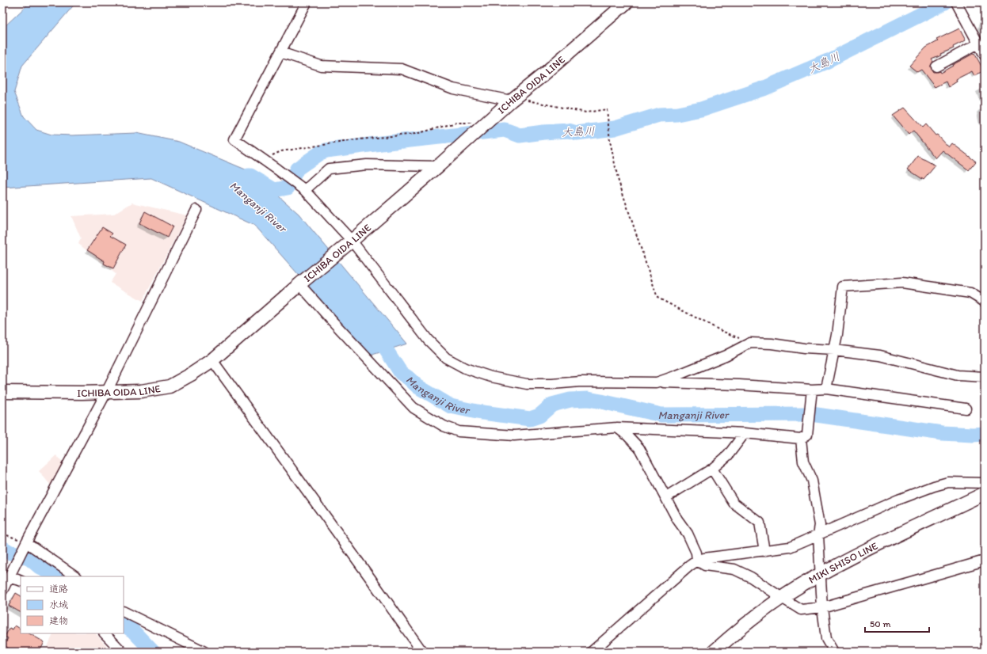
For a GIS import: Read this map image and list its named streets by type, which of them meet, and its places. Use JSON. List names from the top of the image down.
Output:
{
  "streets": {
    "main road": ["ICHIBA OIDA LINE", "MIKI SHISO LINE"]
  },
  "water": ["大島川", "Manganji River"],
  "legend": ["道路", "水域", "建物"],
  "scale_bar": "50 m"
}
